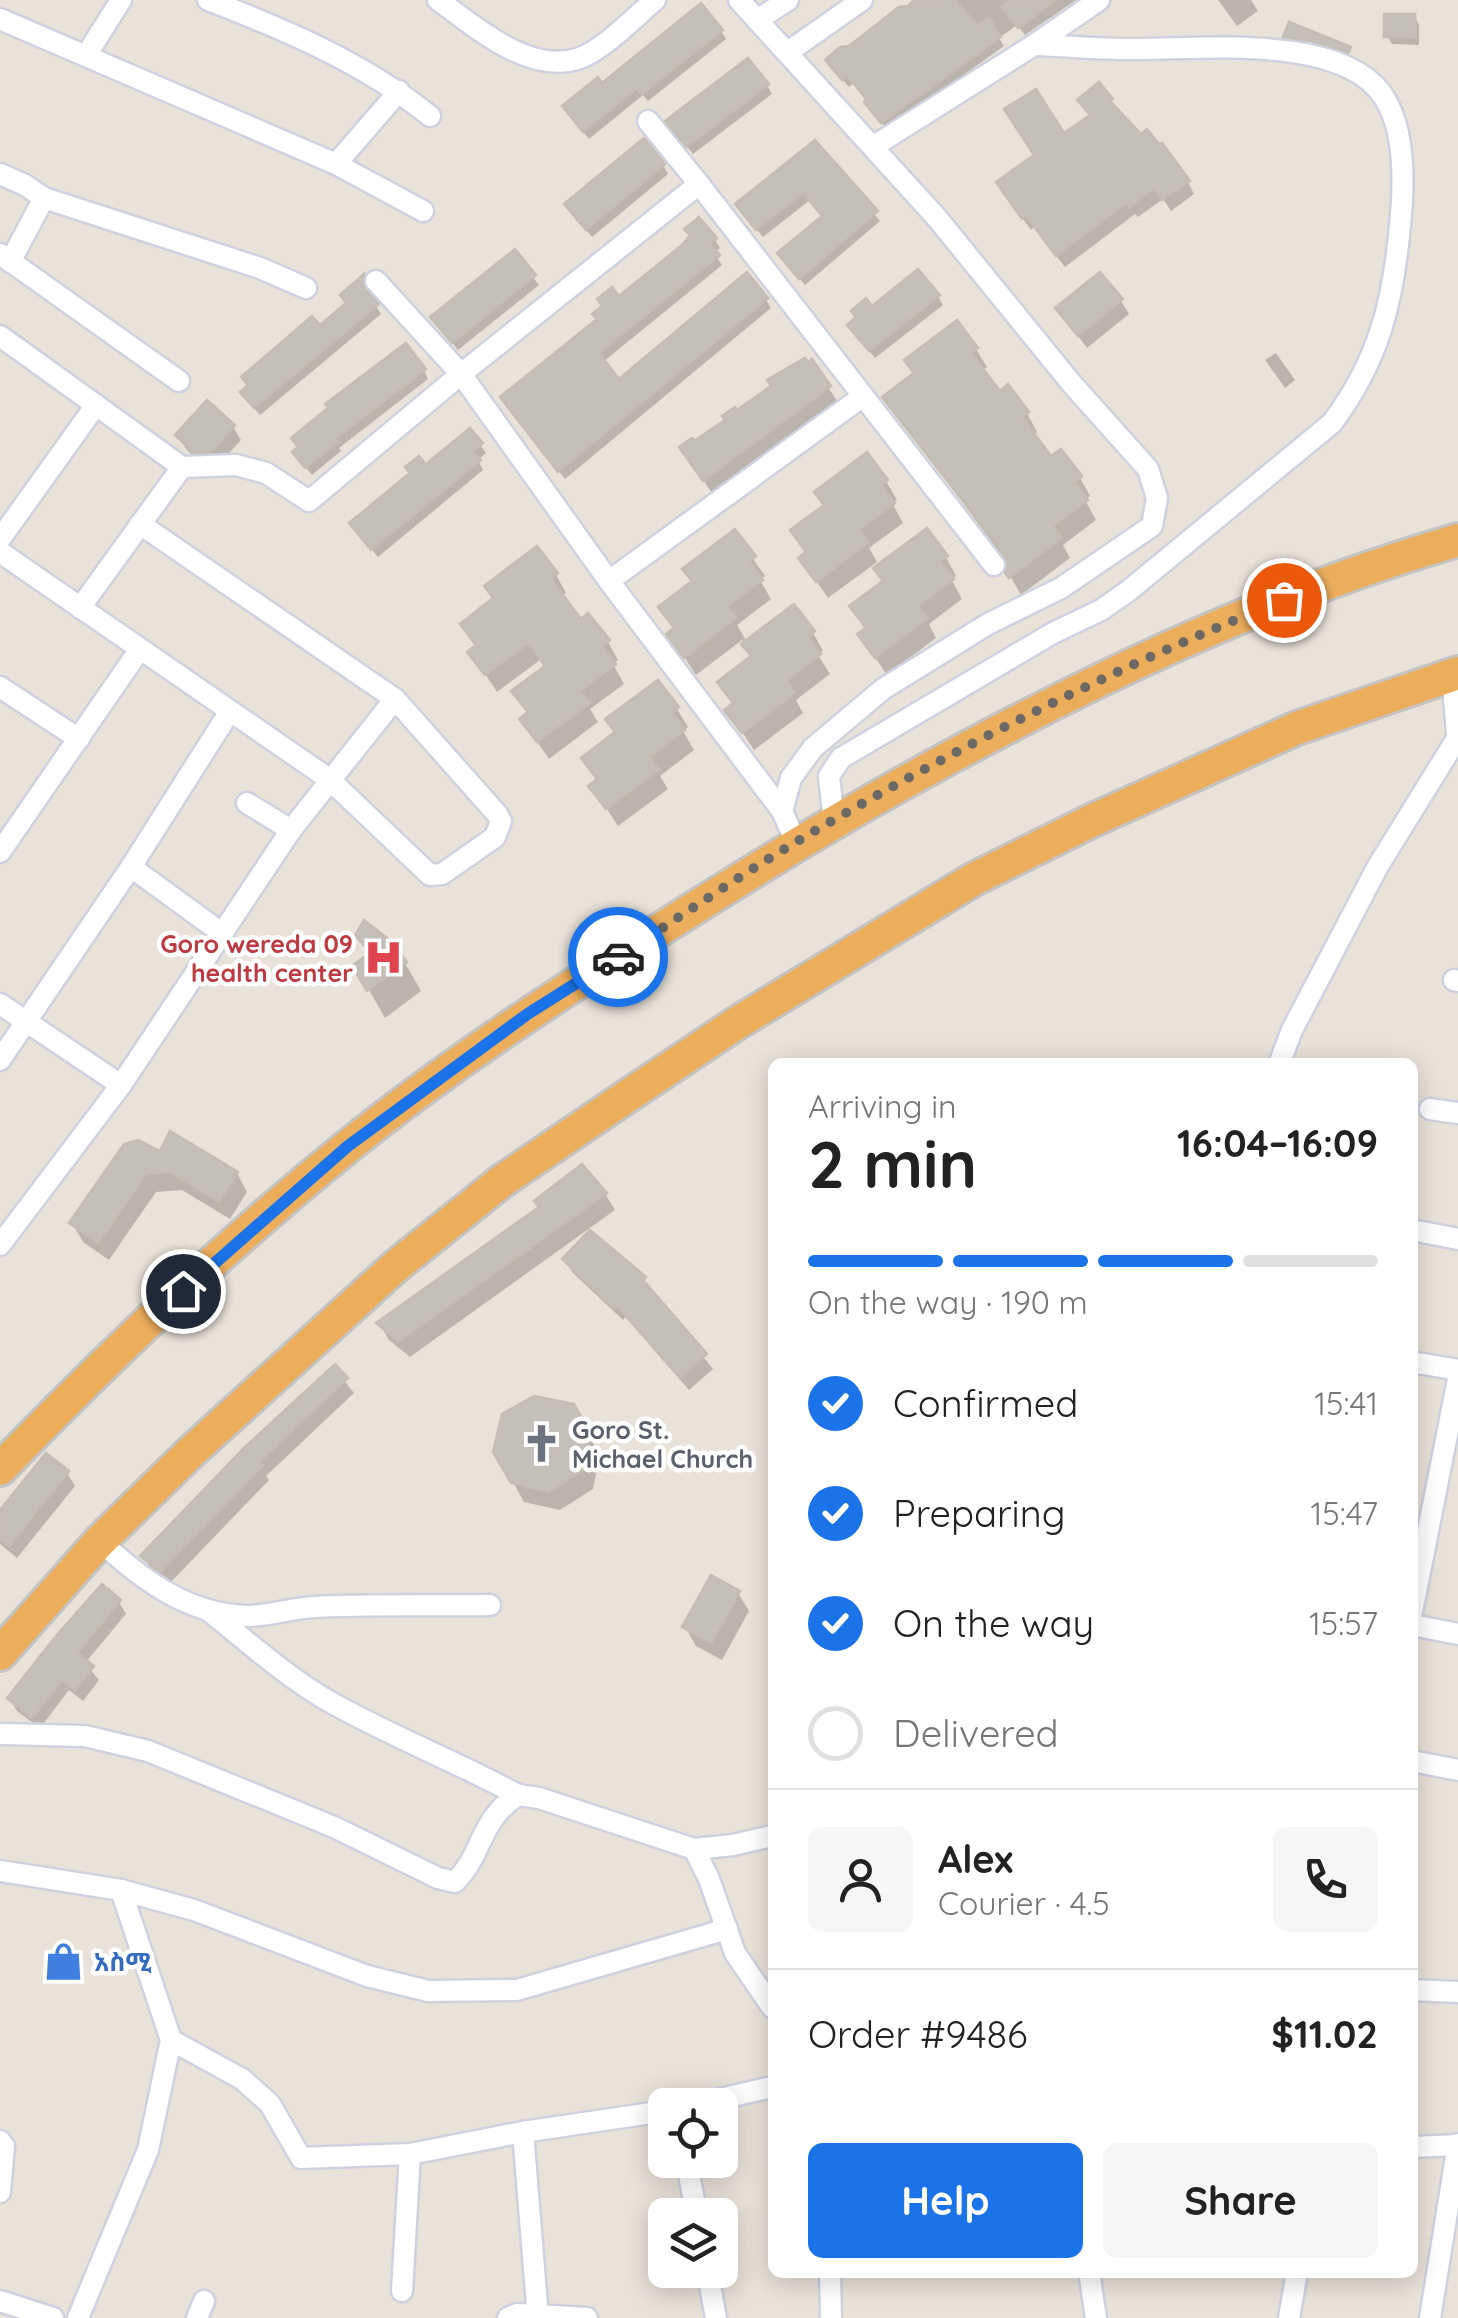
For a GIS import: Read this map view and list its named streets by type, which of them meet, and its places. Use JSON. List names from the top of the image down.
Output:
{
  "places": {
    "hospital": ["Goro wereda 09 health center"],
    "church": ["Goro St. Michael Church"],
    "shop": ["አስሚ"]
  },
  "page": {
    "heading": ["2 min", "Arriving in", "16:04–16:09"],
    "panel": [
      "Alex",
      "Courier · 4.5",
      "Order #9486",
      "$11.02"
    ],
    "bar": "On the way · 190 m",
    "list": [
      ["Confirmed", "15:41"],
      ["Preparing", "15:47"],
      ["On the way", "15:57"],
      "Delivered"
    ],
    "buttons": ["Help", "Share"]
  }
}
